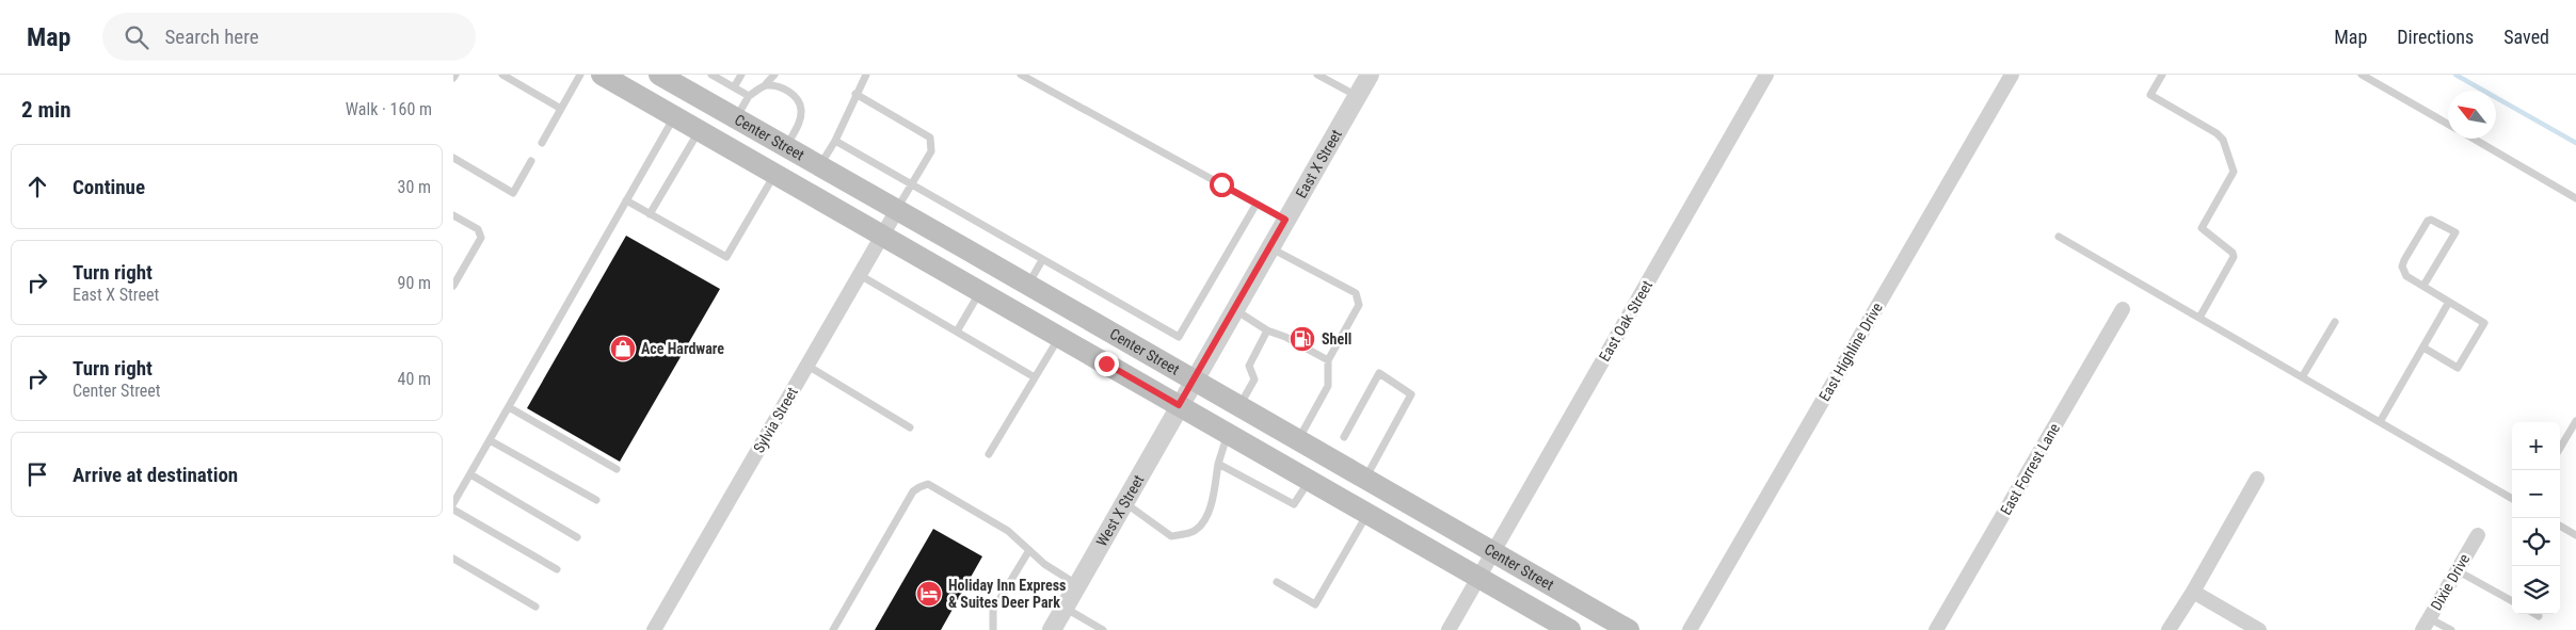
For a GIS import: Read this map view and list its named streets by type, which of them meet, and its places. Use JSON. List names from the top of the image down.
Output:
{
  "streets": {
    "main road": ["Center Street"],
    "street": [
      "East X Street",
      "East Oak Street",
      "East Highline Drive",
      "Sylvia Street",
      "East Forrest Lane",
      "West X Street",
      "Dixie Drive"
    ]
  },
  "crossings": [
    ["Center Street", "East X Street"],
    ["Center Street", "East Oak Street"],
    ["Center Street", "Sylvia Street"],
    ["Center Street", "West X Street"],
    ["East X Street", "West X Street"]
  ],
  "places": {
    "fuel station": ["Shell"],
    "shop": ["Ace Hardware"],
    "hotel": ["Holiday Inn Express & Suites Deer Park"]
  },
  "north": "top left",
  "page": {
    "header": "Map",
    "search": "Search here",
    "nav": ["Map", "Directions", "Saved"],
    "heading": ["2 min", "Walk · 160 m"],
    "list": [
      ["Continue", "30 m"],
      ["Turn right", "East X Street", "90 m"],
      ["Turn right", "Center Street", "40 m"],
      "Arrive at destination"
    ],
    "map_buttons": ["+", "−"]
  }
}
